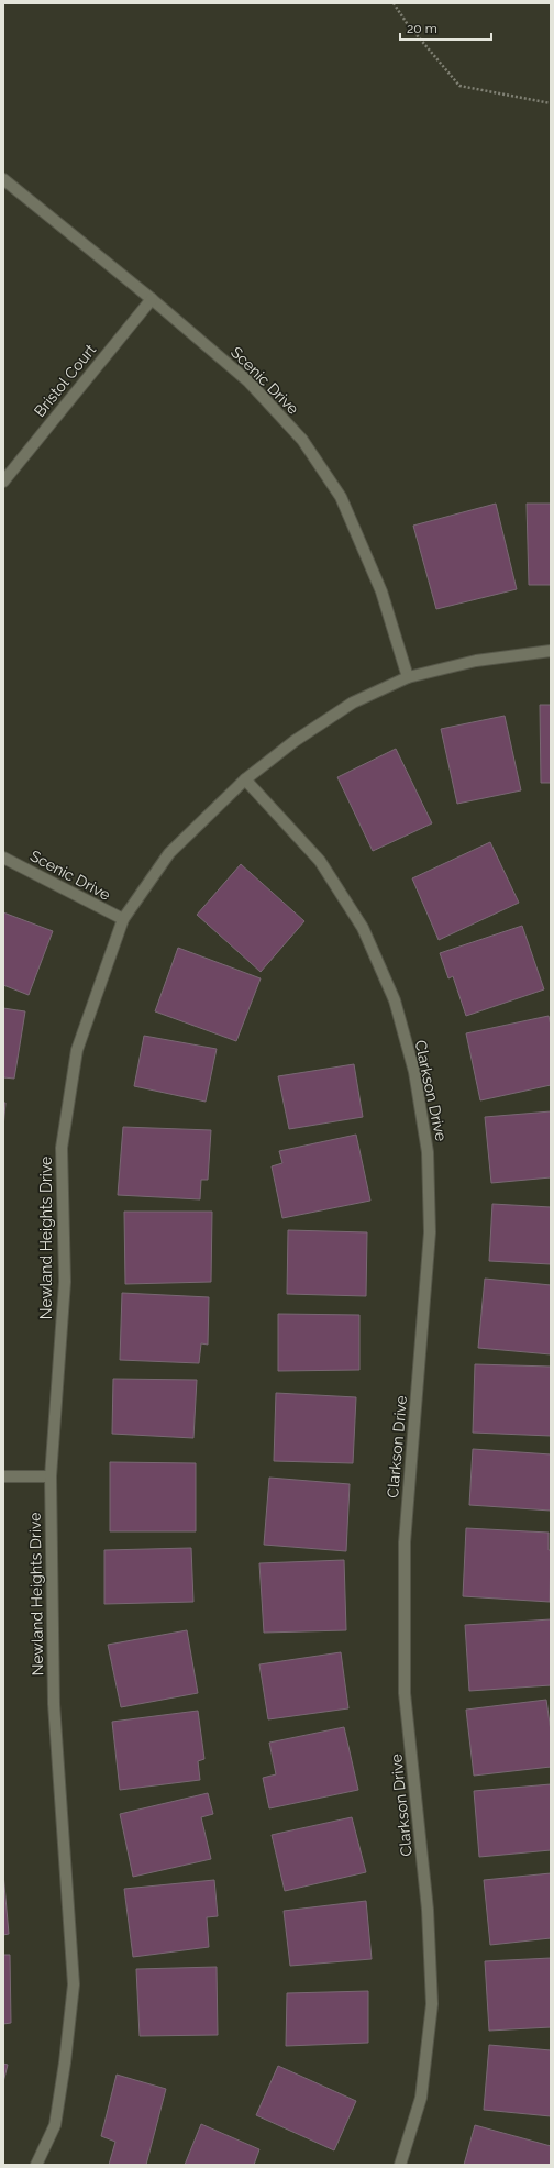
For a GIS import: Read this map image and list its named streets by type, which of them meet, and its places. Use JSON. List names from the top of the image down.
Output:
{
  "streets": {
    "street": [
      "Bristol Court",
      "Scenic Drive",
      "Clarkson Drive",
      "Newland Heights Drive"
    ]
  },
  "crossings": [
    ["Bristol Court", "Scenic Drive"],
    ["Scenic Drive", "Newland Heights Drive"],
    ["Clarkson Drive", "Newland Heights Drive"]
  ],
  "scale_bar": "20 m"
}
